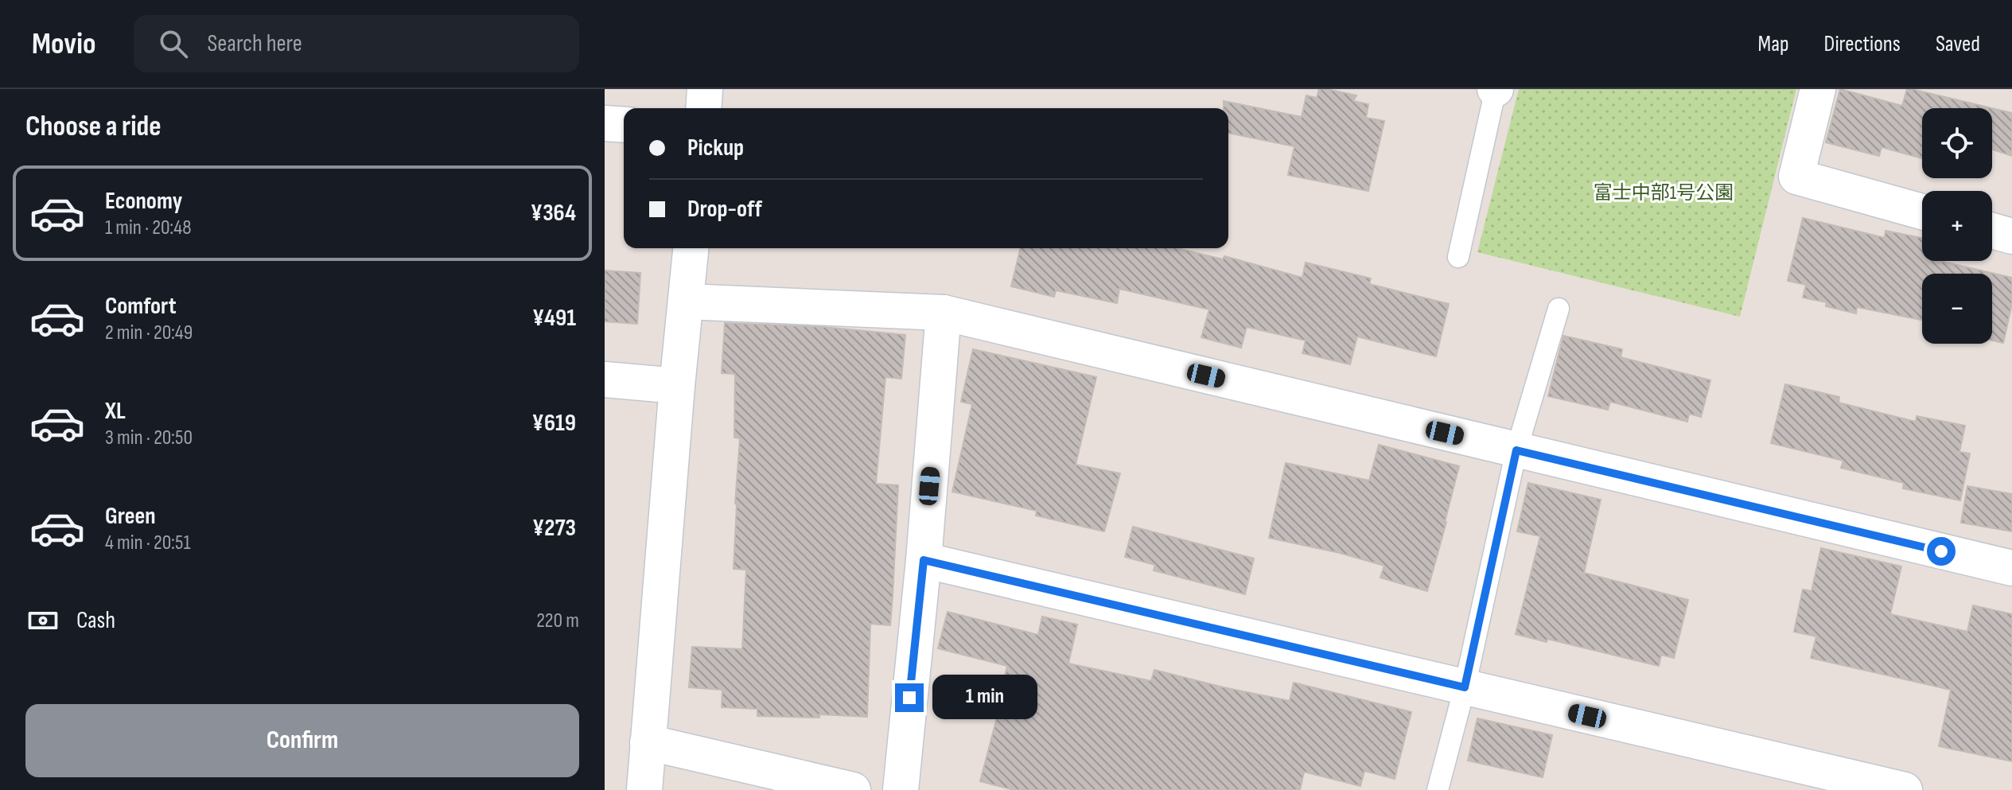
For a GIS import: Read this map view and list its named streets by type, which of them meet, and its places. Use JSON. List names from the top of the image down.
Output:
{
  "parks": ["富士中部1号公園"],
  "page": {
    "header": "Movio",
    "search": "Search here",
    "nav": ["Map", "Directions", "Saved"],
    "heading": "Choose a ride",
    "map_buttons": ["+", "−"],
    "banner": ["Pickup", "Drop-off"],
    "list": [
      {
        "name": "Economy",
        "note": "1 min · 20:48",
        "value": "¥364"
      },
      {
        "name": "Comfort",
        "note": "2 min · 20:49",
        "value": "¥491"
      },
      {
        "name": "XL",
        "note": "3 min · 20:50",
        "value": "¥619"
      },
      {
        "name": "Green",
        "note": "4 min · 20:51",
        "value": "¥273"
      }
    ],
    "pay": ["Cash", "220 m"],
    "bubble": "1 min",
    "buttons": "Confirm"
  }
}
